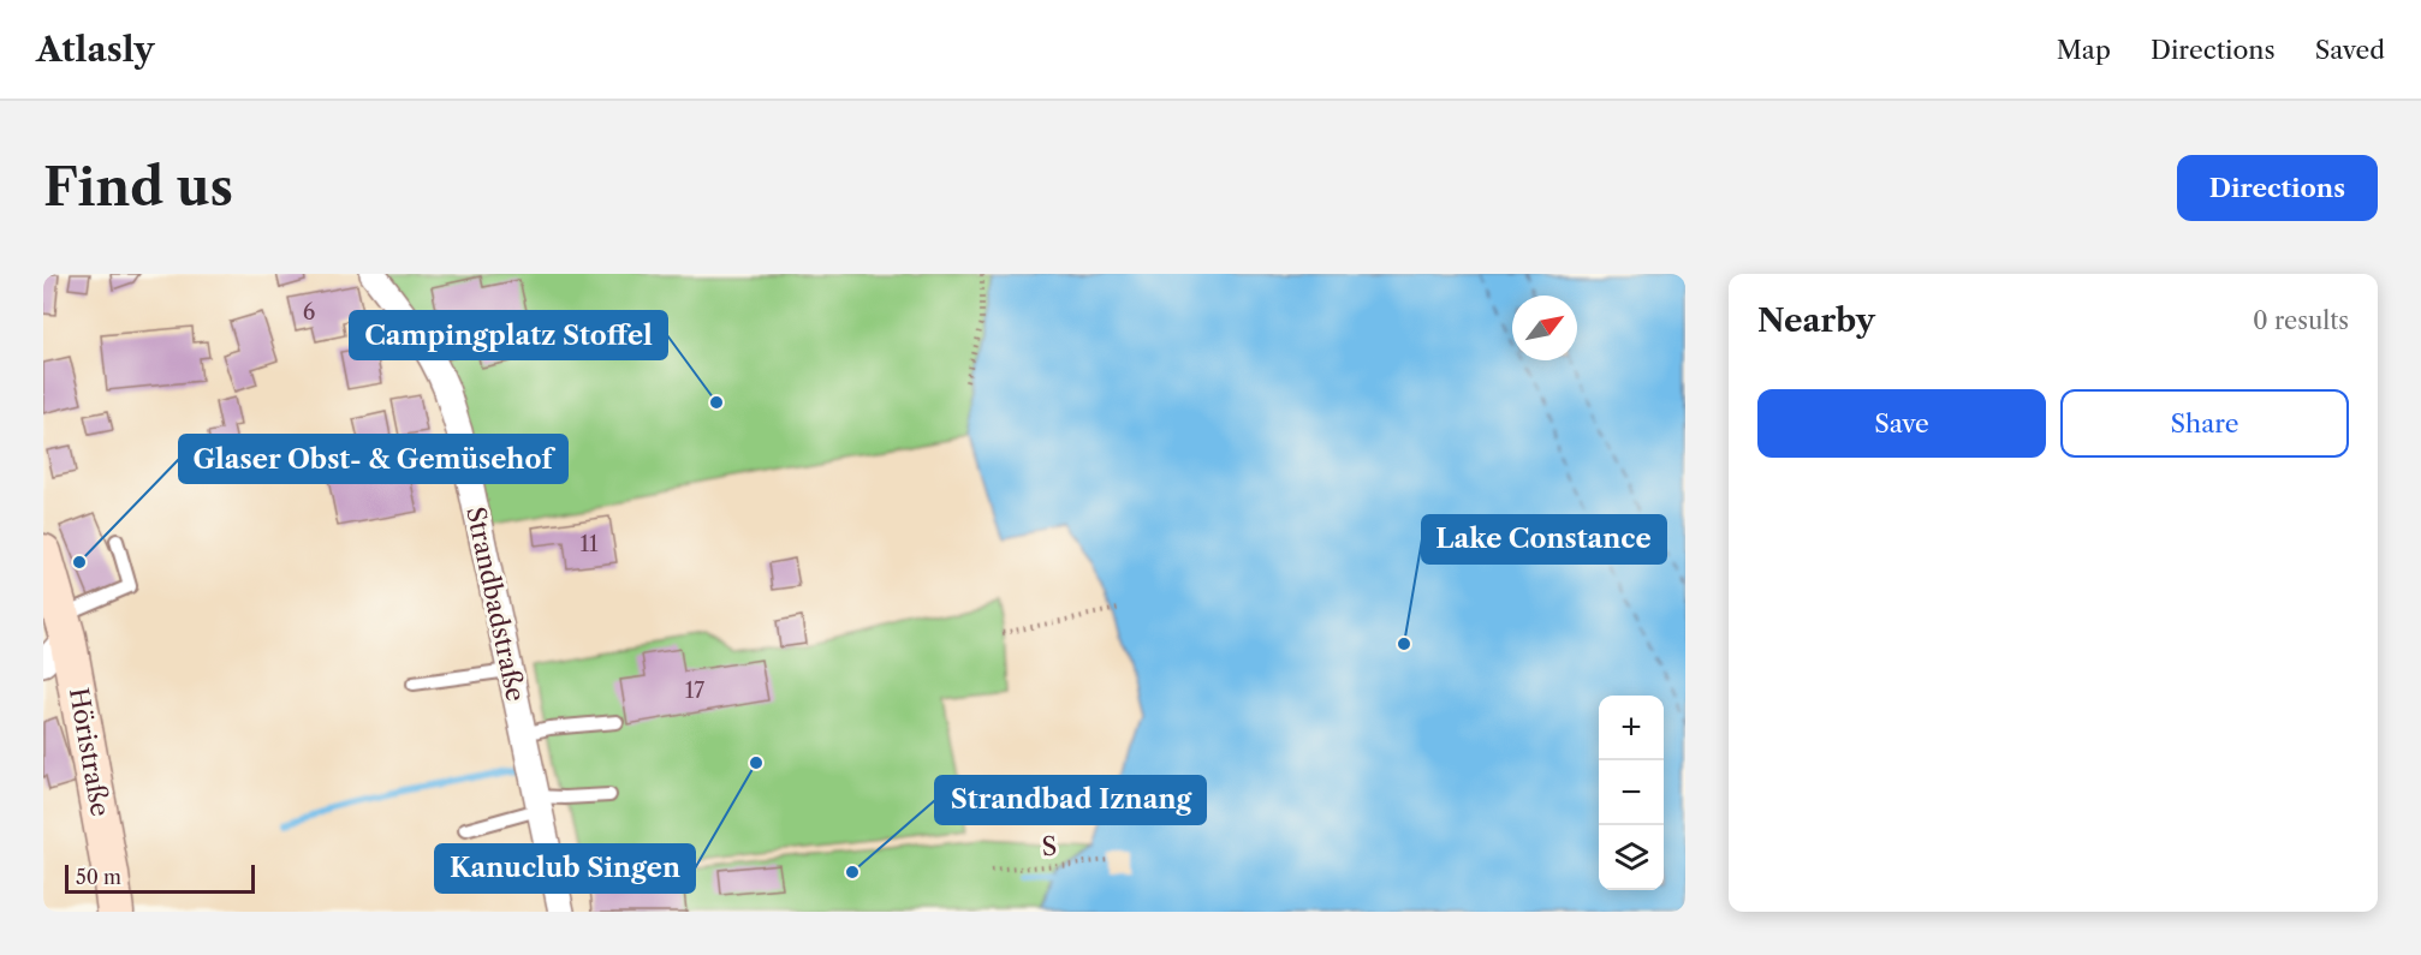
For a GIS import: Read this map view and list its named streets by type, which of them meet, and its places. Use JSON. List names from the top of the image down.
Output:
{
  "streets": {
    "main road": ["Höristraße"],
    "street": ["Strandbadstraße"],
    "path": ["S"]
  },
  "places": [
    "Campingplatz Stoffel",
    "Glaser Obst- & Gemüsehof",
    "Lake Constance",
    "Kanuclub Singen",
    "Strandbad Iznang"
  ],
  "house_numbers": ["6", "11", "17"],
  "scale_bar": "50 m",
  "north": "top right",
  "page": {
    "header": "Atlasly",
    "nav": ["Map", "Directions", "Saved"],
    "buttons": [
      "Directions",
      ["Save", "Share"]
    ],
    "title": "Find us",
    "heading": ["Nearby", "0 results"],
    "map_buttons": ["+", "−"],
    "scale": "50 m"
  }
}
